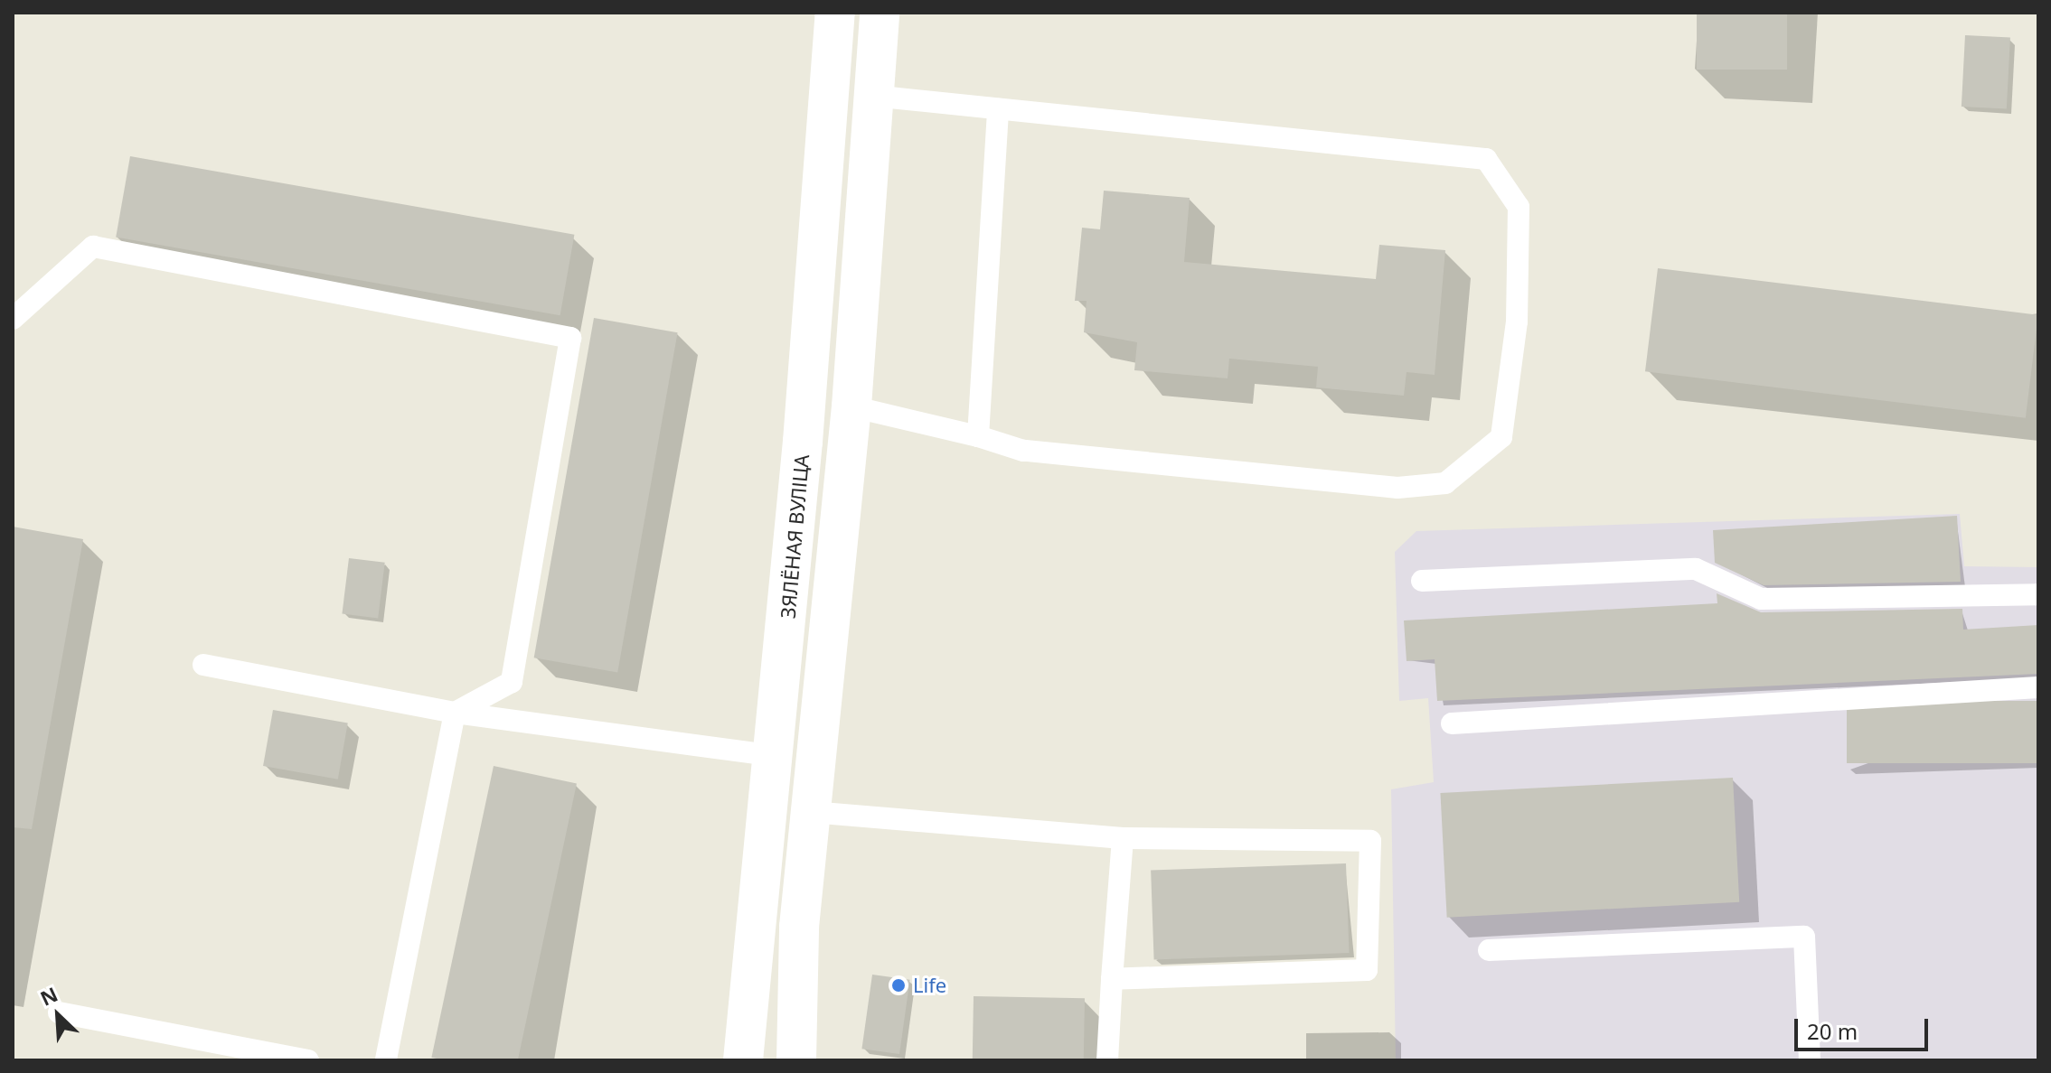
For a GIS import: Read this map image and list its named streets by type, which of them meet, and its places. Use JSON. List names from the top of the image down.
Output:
{
  "streets": {
    "main road": ["ЗЯЛЁНАЯ ВУЛІЦА"]
  },
  "places": ["Life"],
  "scale_bar": "20 m",
  "north": "top left"
}
